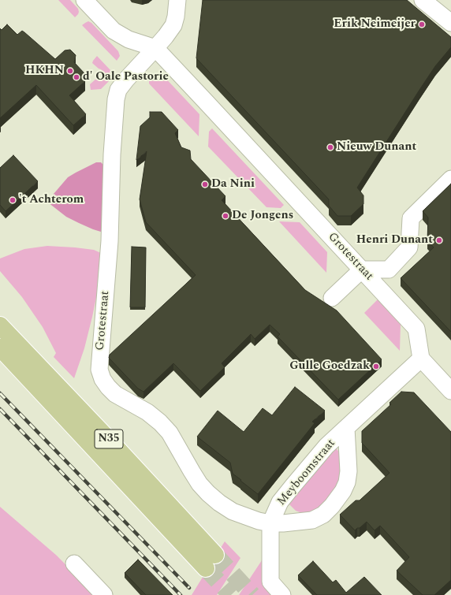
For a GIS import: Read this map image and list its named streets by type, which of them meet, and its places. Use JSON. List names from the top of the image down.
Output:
{
  "streets": {
    "main road": ["N35"],
    "street": ["Grotestraat", "Meyboomstraat"]
  },
  "crossings": [
    ["Grotestraat", "Meyboomstraat"]
  ],
  "places": [
    "Erik Neimeijer",
    "HKHN",
    "d' Oale Pastorie",
    "Nieuw Dunant",
    "Da Nini",
    "'t Achterom",
    "De Jongens",
    "Henri Dunant",
    "Gulle Goedzak"
  ]
}
